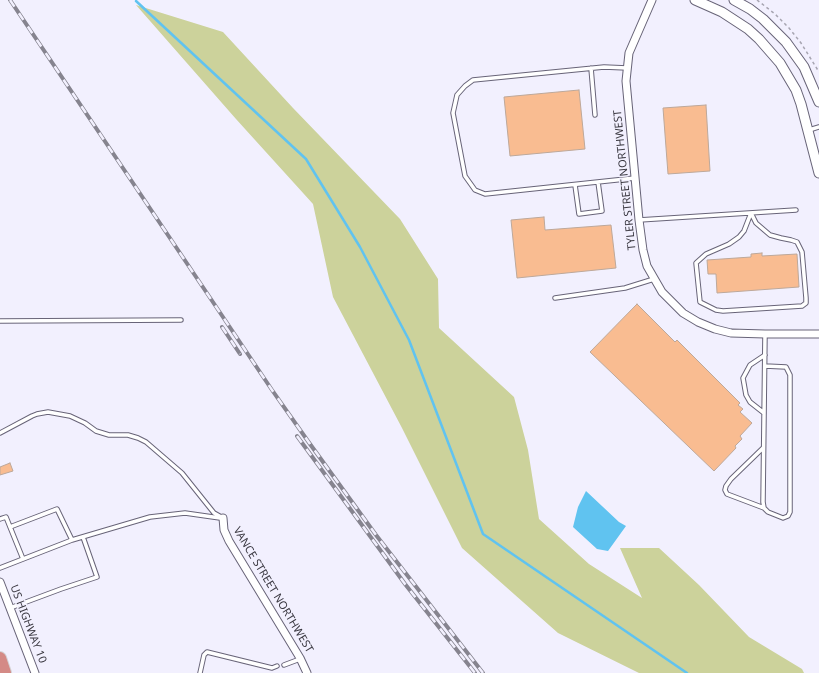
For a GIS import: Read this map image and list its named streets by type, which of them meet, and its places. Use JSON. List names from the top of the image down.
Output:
{
  "streets": {
    "street": ["TYLER STREET NORTHWEST", "VANCE STREET NORTHWEST", "US HIGHWAY 10"]
  }
}
